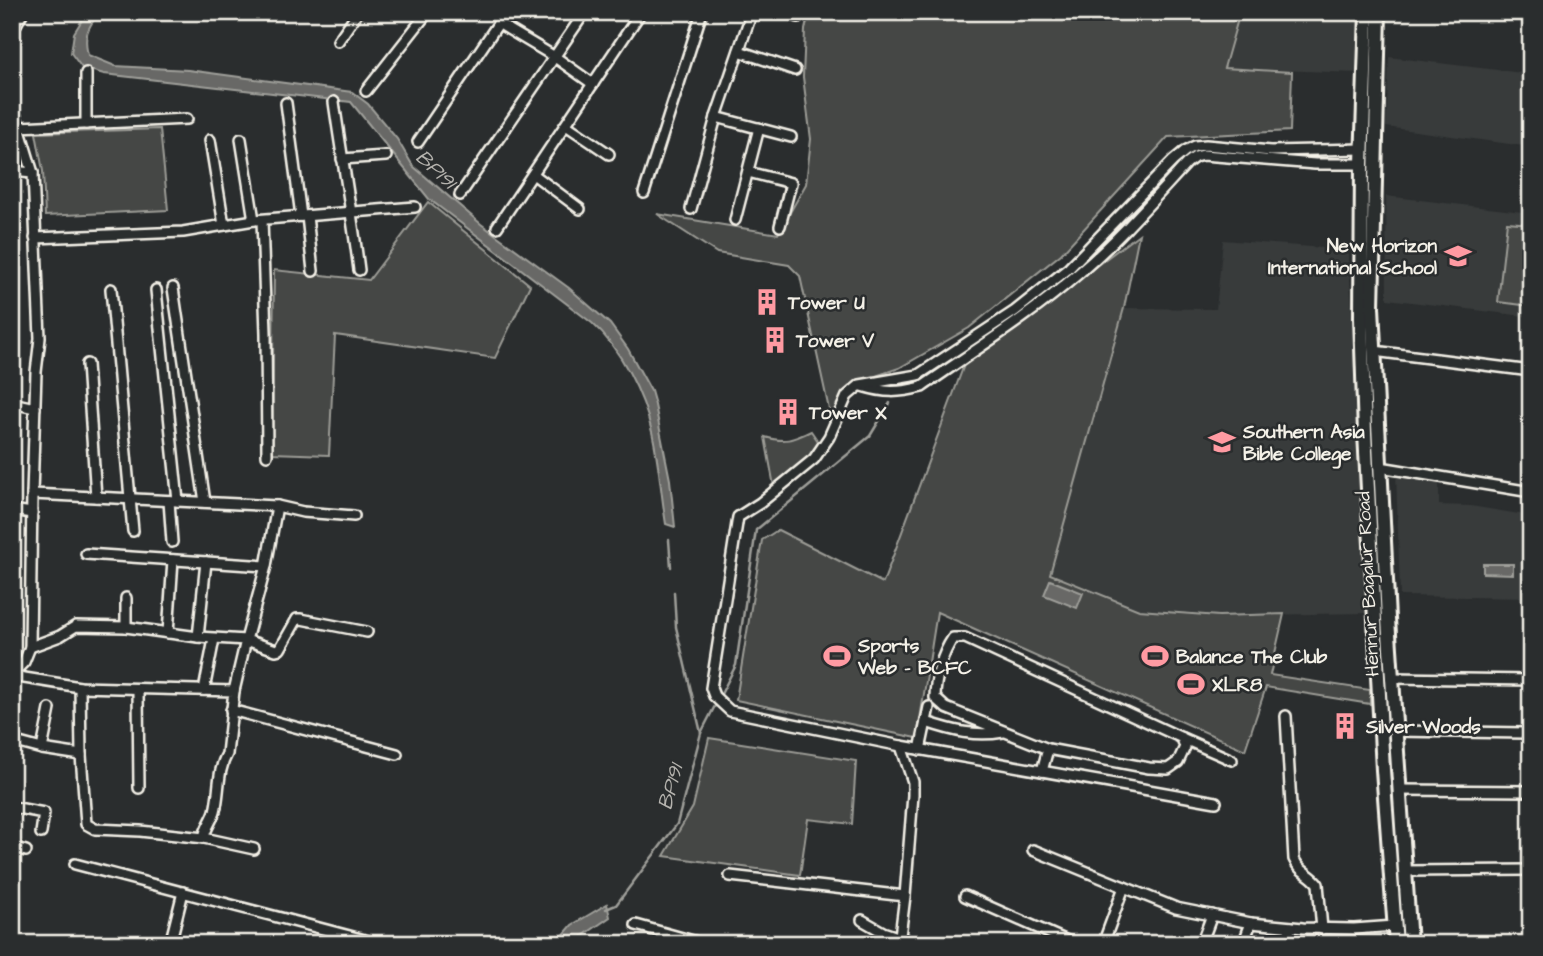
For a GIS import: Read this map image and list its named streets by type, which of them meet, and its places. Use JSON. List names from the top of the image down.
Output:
{
  "streets": {
    "main road": ["Hennur Bagalur Road"]
  },
  "water": ["BP191"],
  "places": {
    "school or university": ["New Horizon International School", "Southern Asia Bible College"],
    "building": [
      "Tower U",
      "Tower V",
      "Tower X",
      "Silver Woods"
    ],
    "sports": ["Sports Web - BCFC", "Balance The Club", "XLR8"]
  }
}
